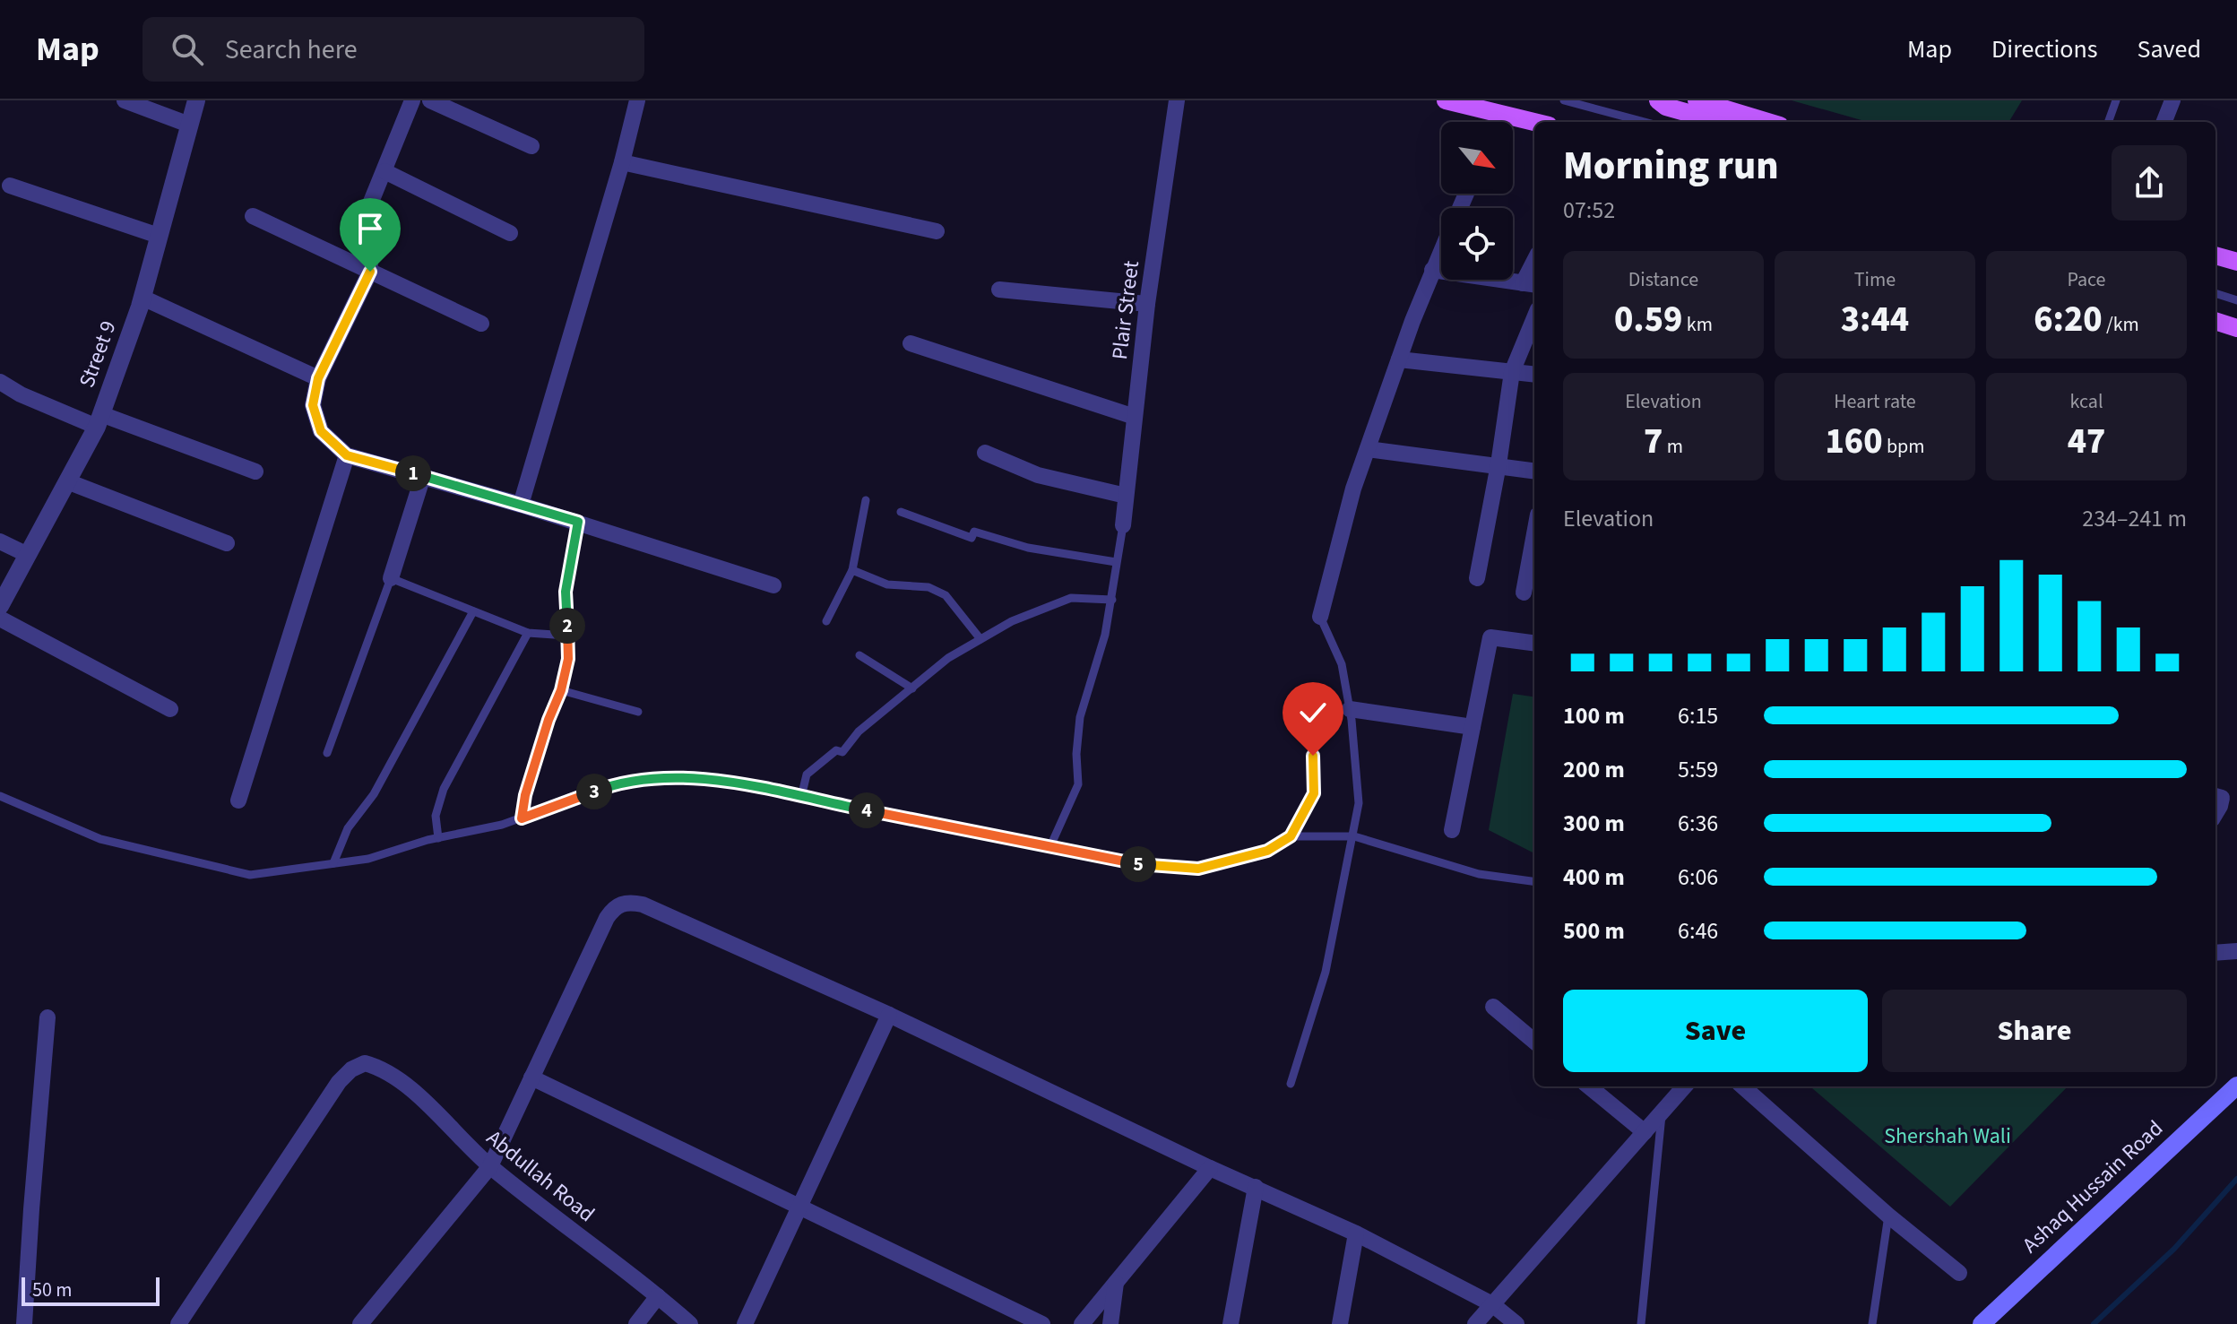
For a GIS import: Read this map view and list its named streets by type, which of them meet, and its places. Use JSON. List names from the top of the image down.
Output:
{
  "streets": {
    "main road": ["Ashaq Hussain Road"],
    "street": ["Plair Street", "Street 9", "Abdullah Road"]
  },
  "parks": ["Shershah Wali"],
  "scale_bar": "50 m",
  "north": "bottom right",
  "page": {
    "header": "Map",
    "search": "Search here",
    "nav": ["Map", "Directions", "Saved"],
    "heading": ["Morning run", "07:52"],
    "stats": [
      ["Distance", "0.59 km"],
      ["Time", "3:44"],
      ["Pace", "6:20 /km"],
      ["Elevation", "7 m"],
      ["Heart rate", "160 bpm"],
      ["kcal", "47"]
    ],
    "pins": [
      "1",
      "2",
      "3",
      "4",
      "5"
    ],
    "chart": ["Elevation", "234–241 m"],
    "list": [
      {
        "name": "100 m",
        "note": "6:15"
      },
      {
        "name": "200 m",
        "note": "5:59"
      },
      {
        "name": "300 m",
        "note": "6:36"
      },
      {
        "name": "400 m",
        "note": "6:06"
      },
      {
        "name": "500 m",
        "note": "6:46"
      }
    ],
    "buttons": ["Save", "Share"],
    "scale": "50 m"
  }
}
